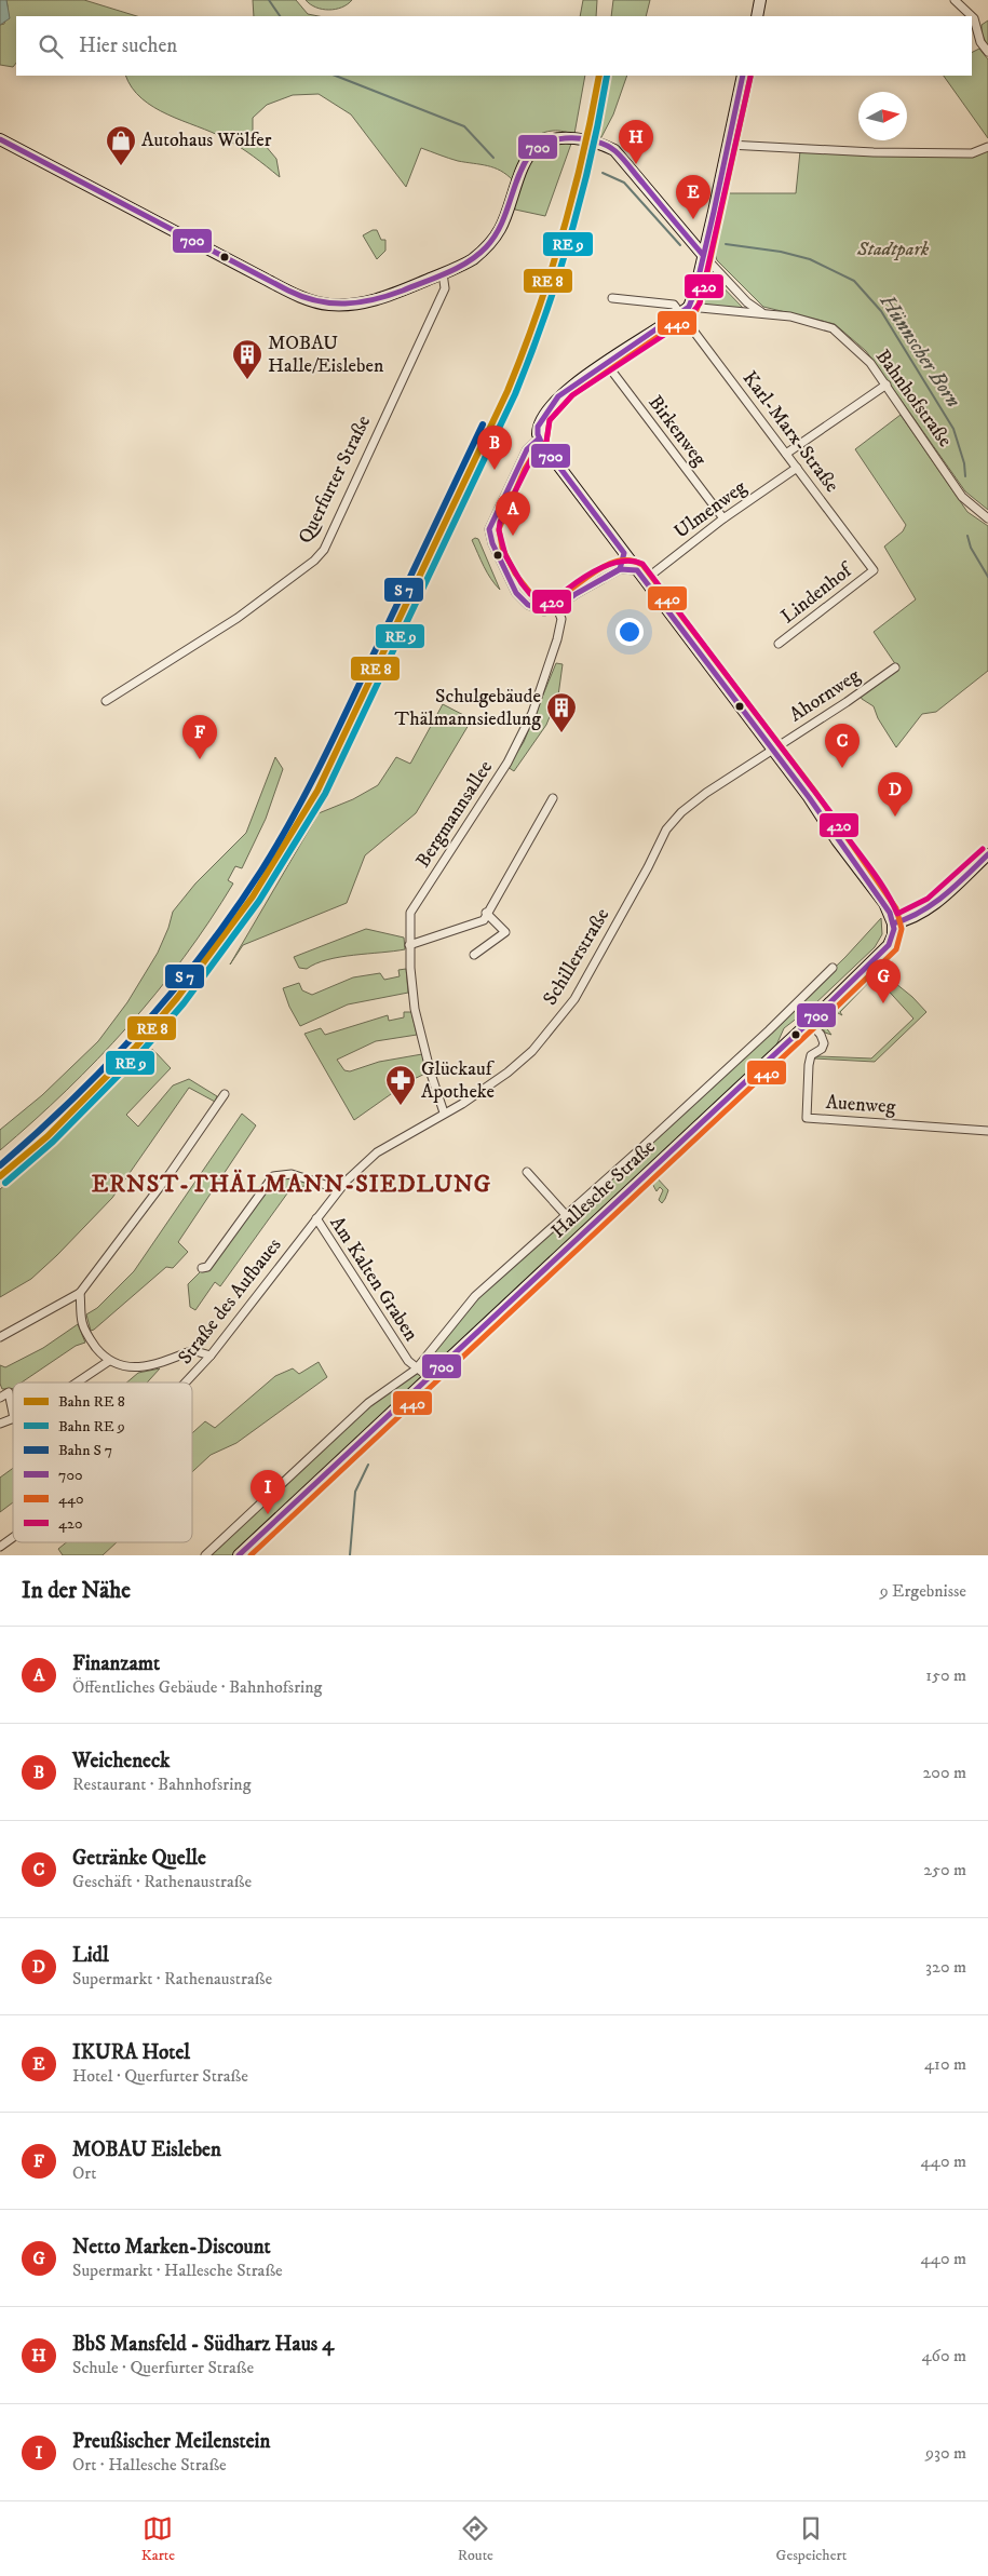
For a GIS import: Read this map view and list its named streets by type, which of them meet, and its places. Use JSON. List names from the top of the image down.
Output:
{
  "streets": {
    "main road": ["Hallesche Straße"],
    "street": [
      "Bahnhofstraße",
      "Birkenweg",
      "Karl-Marx-Straße",
      "Querfurter Straße",
      "Ulmenweg",
      "Lindenhof",
      "Ahornweg",
      "Bergmannsallee",
      "Schillerstraße",
      "Auenweg",
      "Am Kalten Graben",
      "Straße des Aufbaues"
    ]
  },
  "crossings": [
    ["Bahnhofstraße", "Karl-Marx-Straße"],
    ["Birkenweg", "Ulmenweg"],
    ["Karl-Marx-Straße", "Ulmenweg"],
    ["Karl-Marx-Straße", "Lindenhof"],
    ["Ahornweg", "Schillerstraße"],
    ["Bergmannsallee", "Schillerstraße"],
    ["Schillerstraße", "Straße des Aufbaues"],
    ["Auenweg", "Hallesche Straße"],
    ["Hallesche Straße", "Am Kalten Graben"],
    ["Am Kalten Graben", "Straße des Aufbaues"]
  ],
  "districts": ["ERNST-THÄLMANN-SIEDLUNG"],
  "water": ["Hünnscher Born"],
  "parks": ["Stadtpark"],
  "places": {
    "shop": ["Autohaus Wölfer"],
    "building": ["MOBAU Halle/Eisleben", "Schulgebäude Thälmannsiedlung"],
    "pharmacy": ["Glückauf Apotheke"]
  },
  "lines": ["transit line 700", "transit line 440", "transit line 420"],
  "legend": [
    "Bahn RE 8",
    "Bahn RE 9",
    "Bahn S 7",
    "700",
    "440",
    "420"
  ],
  "north": "right",
  "page": {
    "search": "Hier suchen",
    "pins": [
      "H",
      "E",
      "B",
      "A",
      "F",
      "C",
      "D",
      "G",
      "I"
    ],
    "heading": ["In der Nähe", "9 Ergebnisse"],
    "list": [
      {
        "mark": "A",
        "name": "Finanzamt",
        "note": "Öffentliches Gebäude · Bahnhofsring",
        "value": "150 m"
      },
      {
        "mark": "B",
        "name": "Weicheneck",
        "note": "Restaurant · Bahnhofsring",
        "value": "200 m"
      },
      {
        "mark": "C",
        "name": "Getränke Quelle",
        "note": "Geschäft · Rathenaustraße",
        "value": "250 m"
      },
      {
        "mark": "D",
        "name": "Lidl",
        "note": "Supermarkt · Rathenaustraße",
        "value": "320 m"
      },
      {
        "mark": "E",
        "name": "IKURA Hotel",
        "note": "Hotel · Querfurter Straße",
        "value": "410 m"
      },
      {
        "mark": "F",
        "name": "MOBAU Eisleben",
        "note": "Ort",
        "value": "440 m"
      },
      {
        "mark": "G",
        "name": "Netto Marken-Discount",
        "note": "Supermarkt · Hallesche Straße",
        "value": "440 m"
      },
      {
        "mark": "H",
        "name": "BbS Mansfeld - Südharz Haus 4",
        "note": "Schule · Querfurter Straße",
        "value": "460 m"
      },
      {
        "mark": "I",
        "name": "Preußischer Meilenstein",
        "note": "Ort · Hallesche Straße",
        "value": "930 m"
      }
    ],
    "nav": ["Karte", "Route", "Gespeichert"]
  }
}
